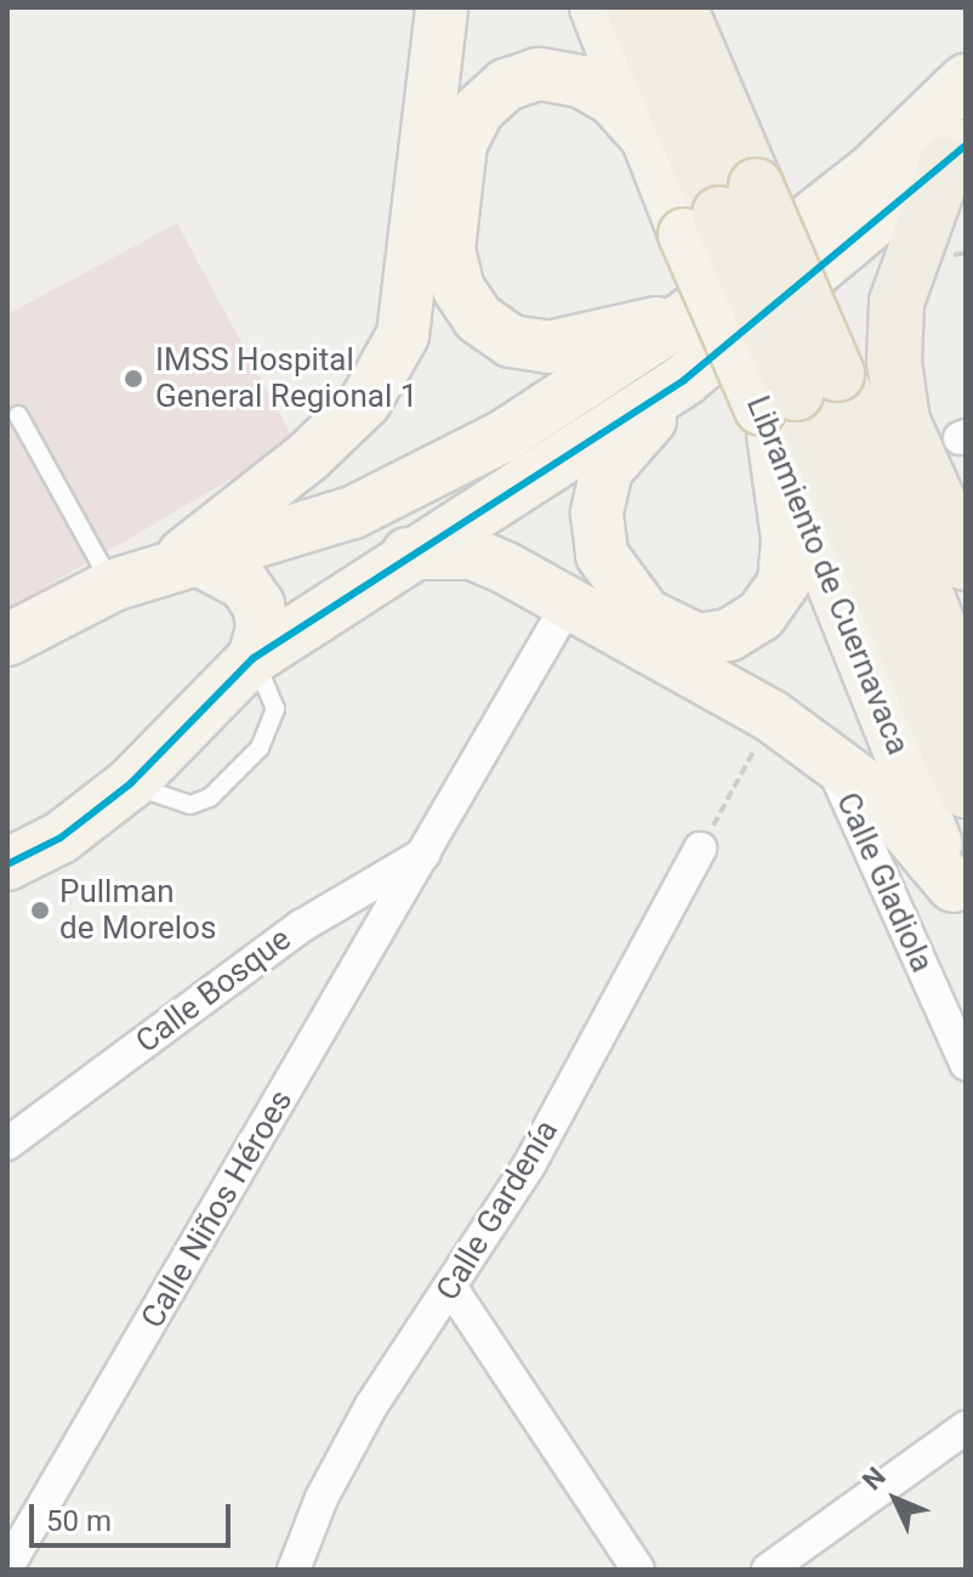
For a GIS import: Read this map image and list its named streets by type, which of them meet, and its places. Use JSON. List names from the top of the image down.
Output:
{
  "streets": {
    "main road": ["Libramiento de Cuernavaca"],
    "street": [
      "Calle Gladiola",
      "Calle Bosque",
      "Calle Niños Héroes",
      "Calle Gardenía"
    ]
  },
  "crossings": [
    ["Calle Bosque", "Calle Niños Héroes"]
  ],
  "places": ["IMSS Hospital General Regional 1", "Pullman de Morelos"],
  "scale_bar": "50 m",
  "north": "top left"
}
